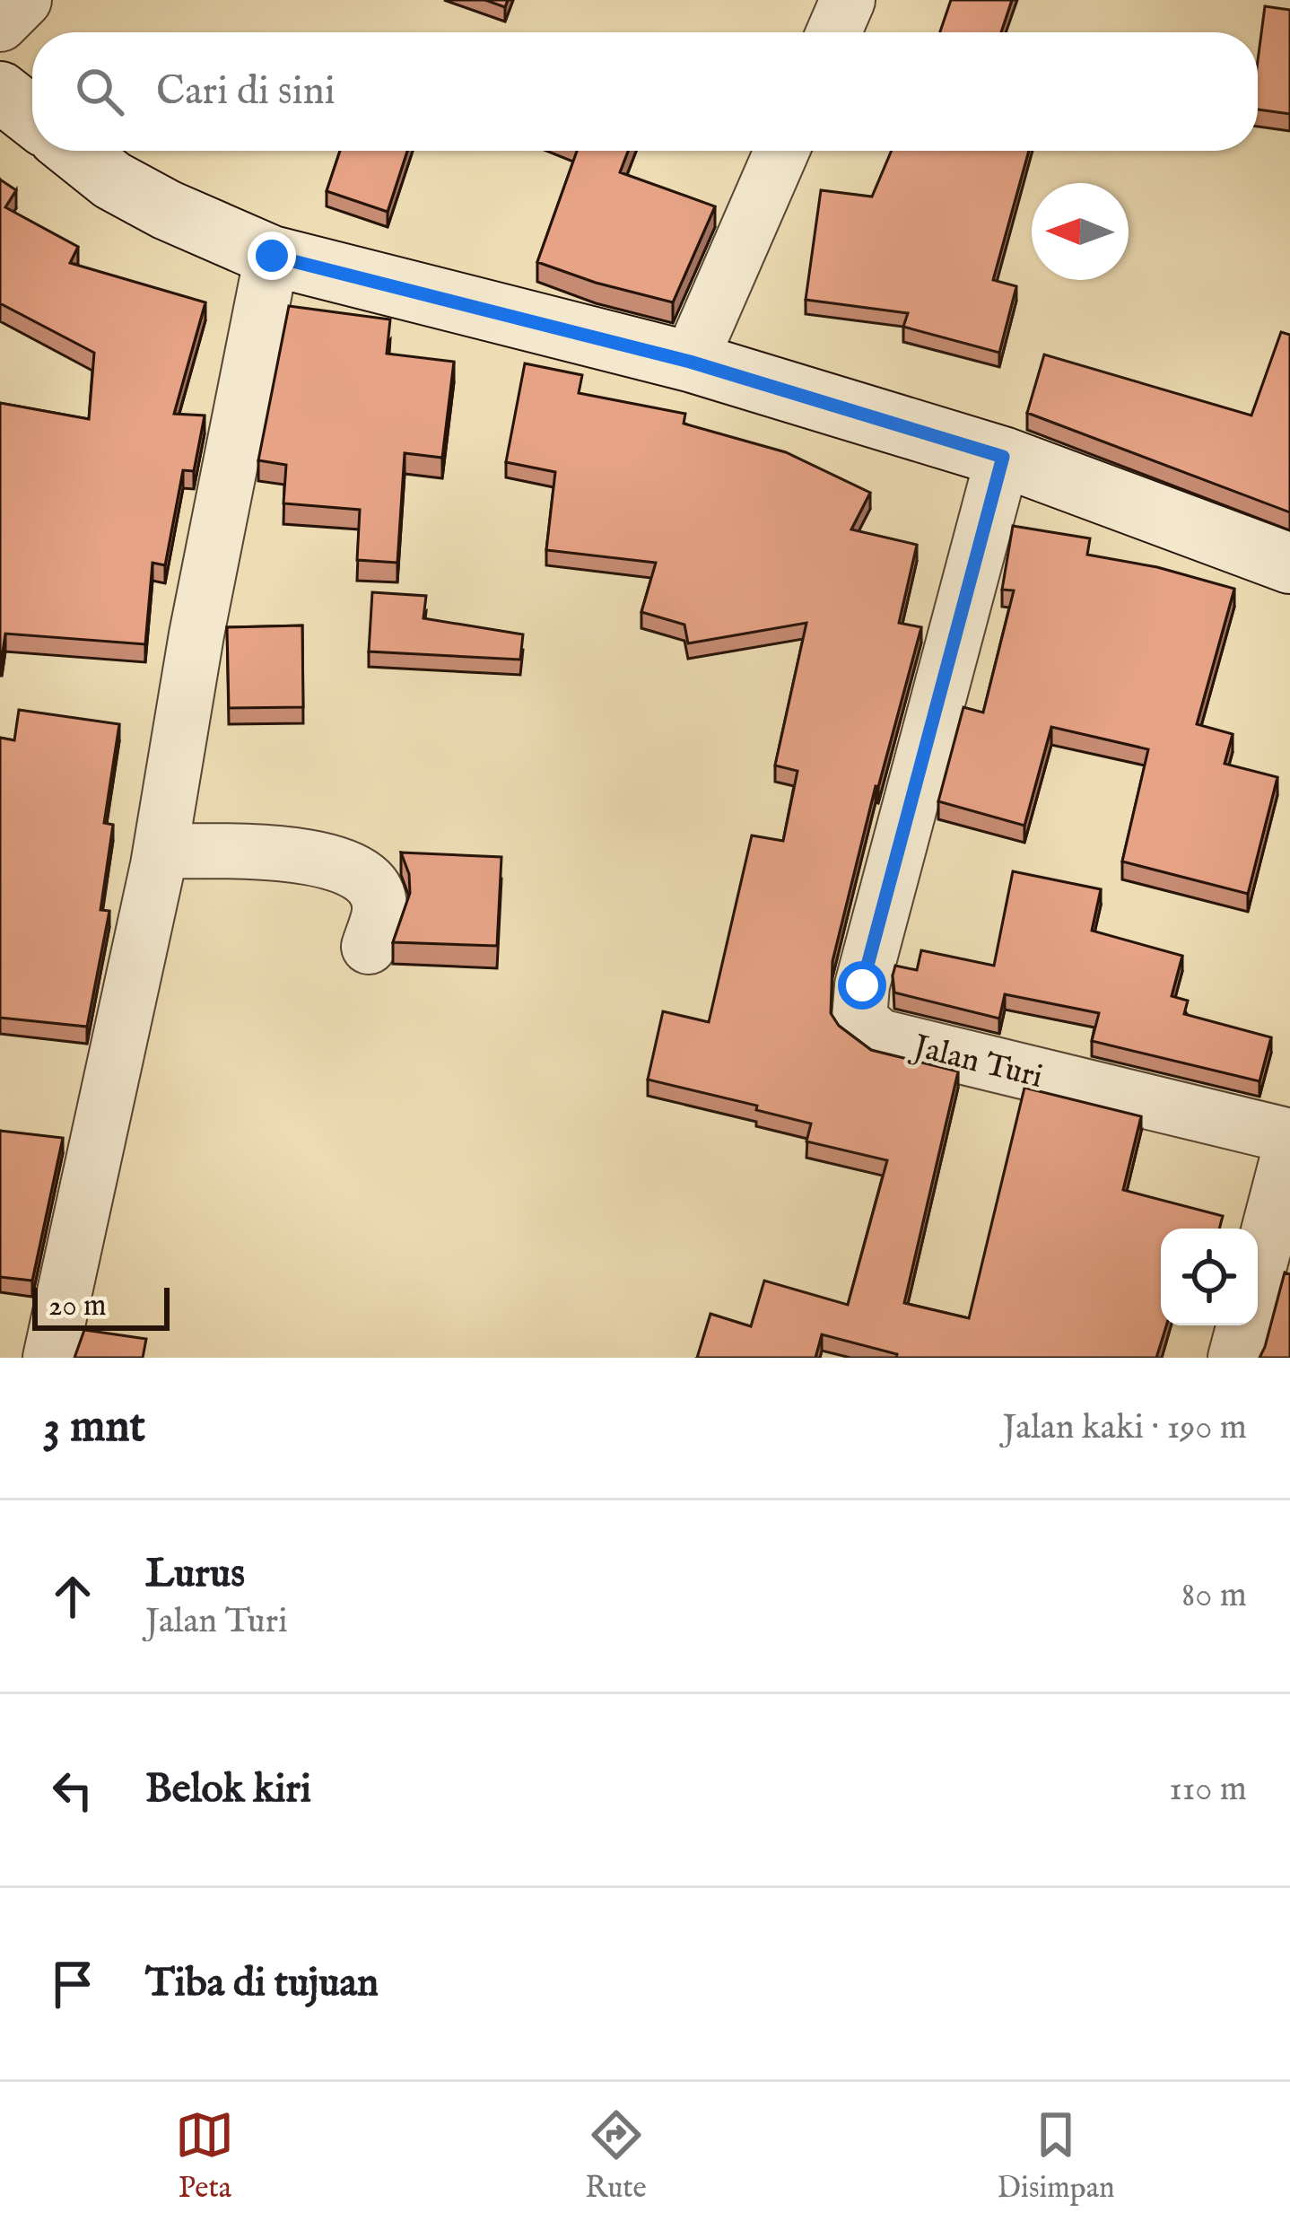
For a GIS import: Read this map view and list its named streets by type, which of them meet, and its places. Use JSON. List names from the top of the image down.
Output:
{
  "streets": {
    "street": ["Jalan Turi"]
  },
  "scale_bar": "20 m",
  "north": "left",
  "page": {
    "search": "Cari di sini",
    "scale": "20 m",
    "heading": ["3 mnt", "Jalan kaki · 190 m"],
    "list": [
      ["Lurus", "Jalan Turi", "80 m"],
      ["Belok kiri", "110 m"],
      "Tiba di tujuan"
    ],
    "nav": ["Peta", "Rute", "Disimpan"]
  }
}
